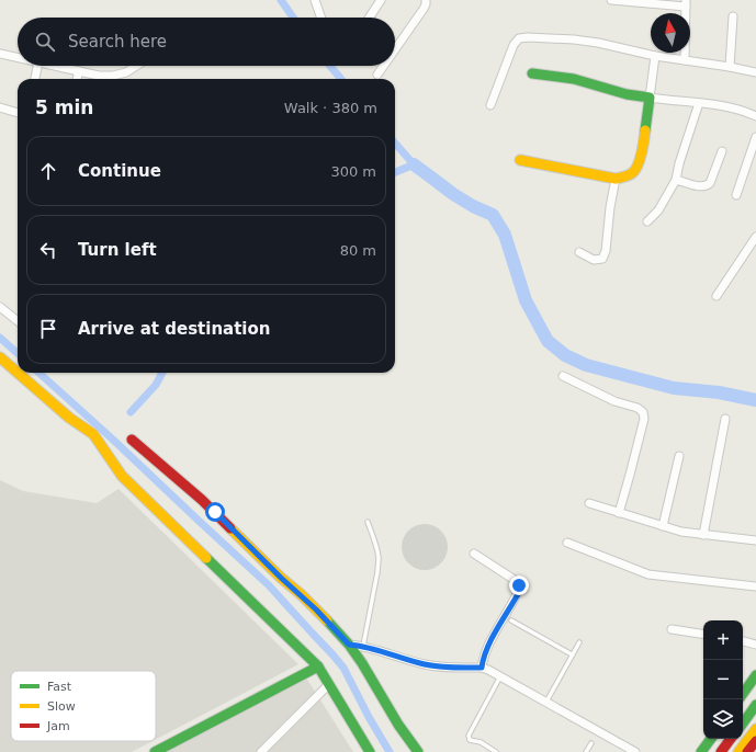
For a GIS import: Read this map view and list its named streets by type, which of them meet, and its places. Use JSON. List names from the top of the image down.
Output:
{
  "legend": ["Fast", "Slow", "Jam"],
  "north": "top",
  "page": {
    "search": "Search here",
    "heading": ["5 min", "Walk · 380 m"],
    "list": [
      ["Continue", "300 m"],
      ["Turn left", "80 m"],
      "Arrive at destination"
    ],
    "map_buttons": ["+", "−"]
  }
}
